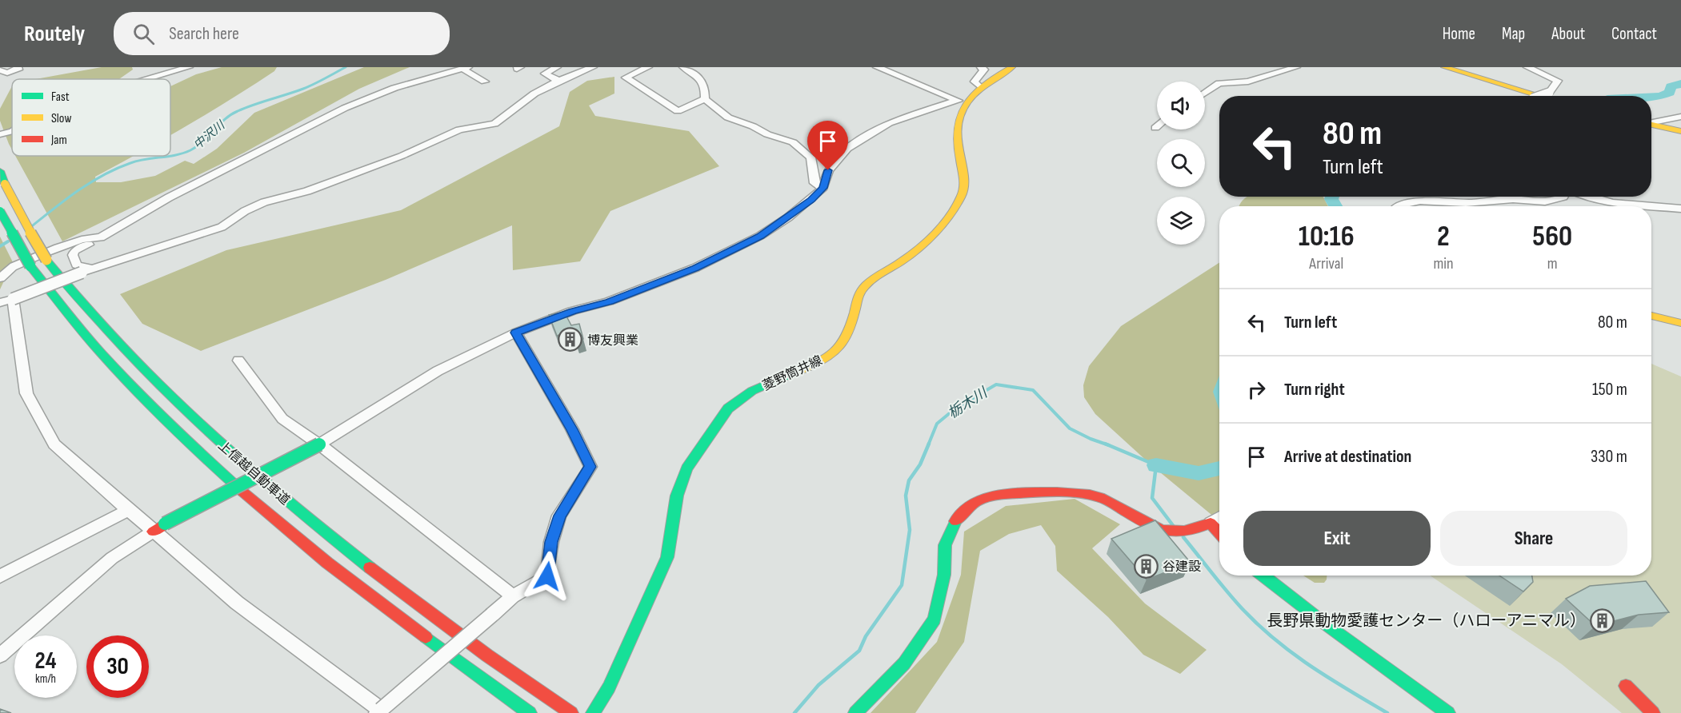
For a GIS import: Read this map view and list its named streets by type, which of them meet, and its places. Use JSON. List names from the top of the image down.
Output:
{
  "streets": {
    "main road": ["菱野筒井線", "上信越自動車道"]
  },
  "water": ["中沢川", "栃木川"],
  "places": {
    "building": ["博友興業", "谷建設", "長野県動物愛護センター（ハローアニマル）"]
  },
  "legend": ["Fast", "Slow", "Jam"],
  "page": {
    "header": "Routely",
    "search": "Search here",
    "nav": [
      "Home",
      "Map",
      "About",
      "Contact"
    ],
    "turn": ["80 m", "Turn left"],
    "eta": [
      "10:16",
      "Arrival",
      "2",
      "min",
      "560",
      "m"
    ],
    "list": [
      {
        "name": "Turn left",
        "value": "80 m"
      },
      {
        "name": "Turn right",
        "value": "150 m"
      },
      {
        "name": "Arrive at destination",
        "value": "330 m"
      }
    ],
    "buttons": ["Exit", "Share"],
    "speed": "24 km/h",
    "limit": "30"
  }
}
